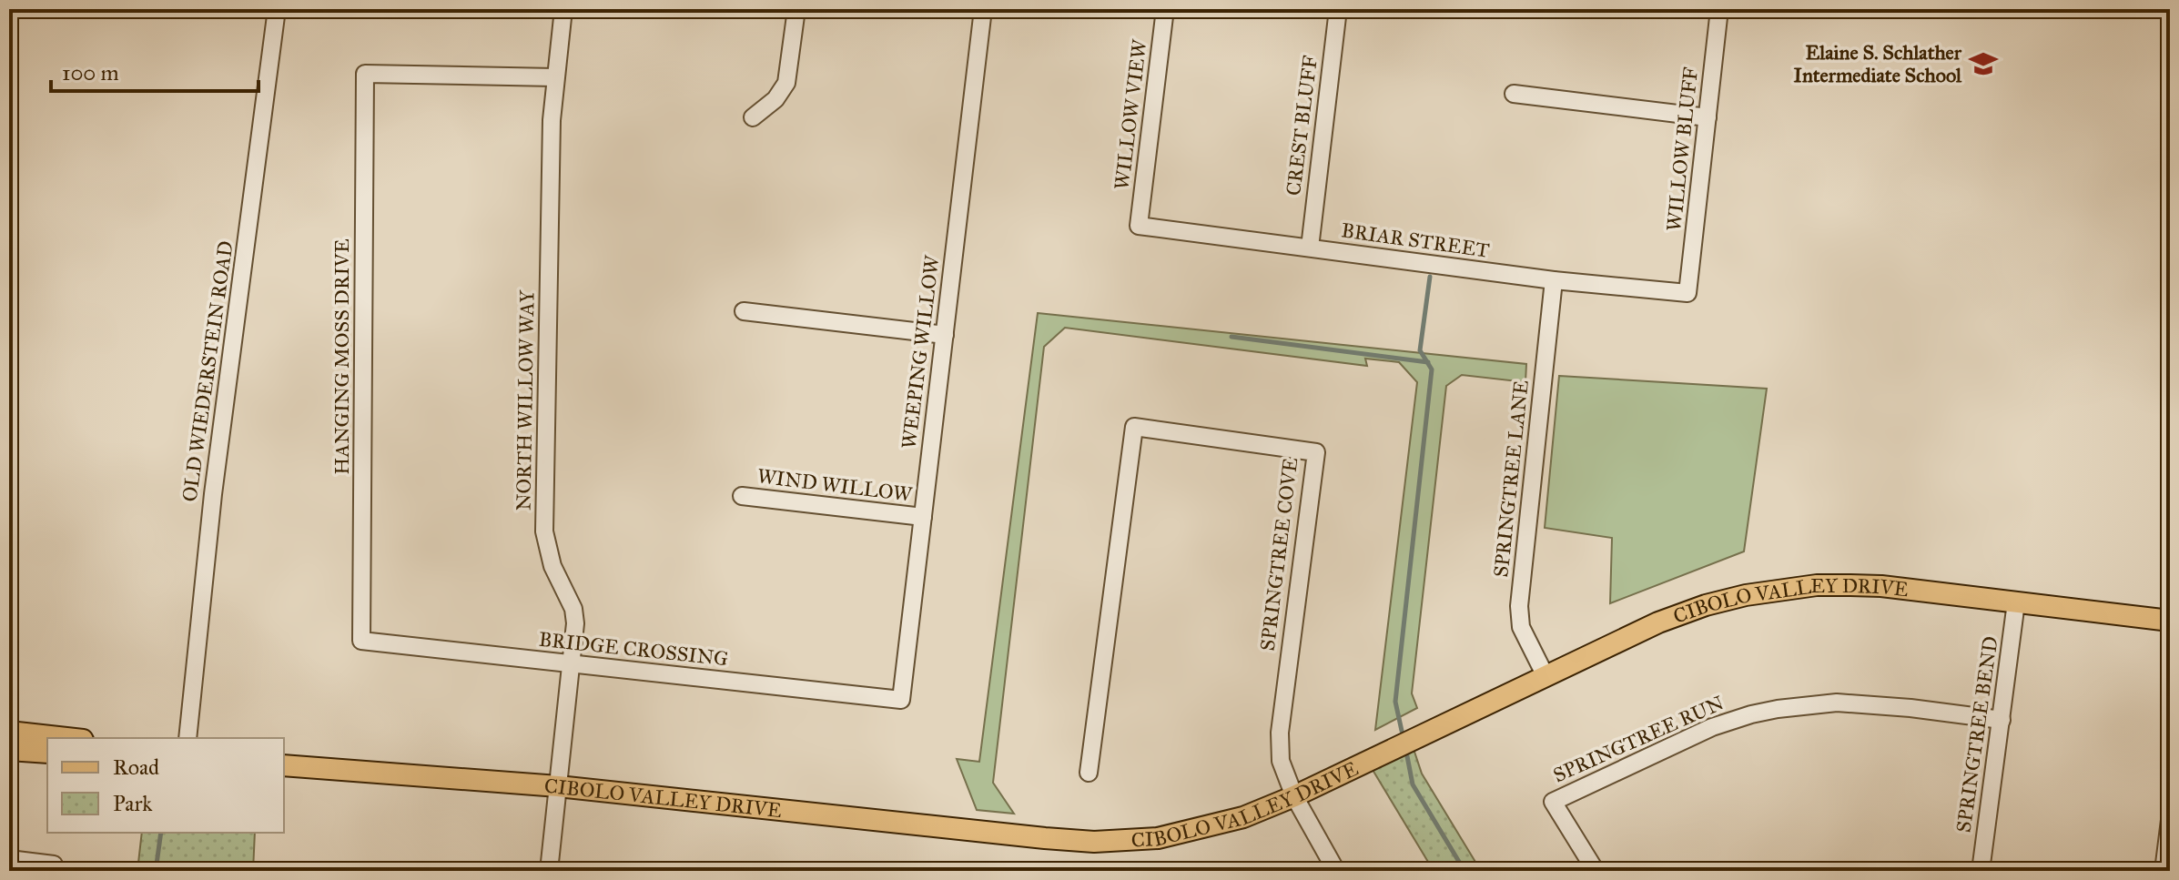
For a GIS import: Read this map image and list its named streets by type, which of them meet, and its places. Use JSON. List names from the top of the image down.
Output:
{
  "streets": {
    "main road": ["CIBOLO VALLEY DRIVE"],
    "street": [
      "WILLOW VIEW",
      "CREST BLUFF",
      "WILLOW BLUFF",
      "BRIAR STREET",
      "WEEPING WILLOW",
      "HANGING MOSS DRIVE",
      "OLD WIEDERSTEIN ROAD",
      "NORTH WILLOW WAY",
      "SPRINGTREE LANE",
      "WIND WILLOW",
      "SPRINGTREE COVE",
      "BRIDGE CROSSING",
      "SPRINGTREE BEND",
      "SPRINGTREE RUN"
    ]
  },
  "crossings": [
    ["WILLOW VIEW", "BRIAR STREET"],
    ["CREST BLUFF", "BRIAR STREET"],
    ["WILLOW BLUFF", "BRIAR STREET"],
    ["BRIAR STREET", "SPRINGTREE LANE"],
    ["WEEPING WILLOW", "WIND WILLOW"],
    ["WEEPING WILLOW", "BRIDGE CROSSING"],
    ["HANGING MOSS DRIVE", "NORTH WILLOW WAY"],
    ["HANGING MOSS DRIVE", "BRIDGE CROSSING"],
    ["NORTH WILLOW WAY", "CIBOLO VALLEY DRIVE"],
    ["NORTH WILLOW WAY", "BRIDGE CROSSING"],
    ["SPRINGTREE LANE", "CIBOLO VALLEY DRIVE"],
    ["SPRINGTREE COVE", "CIBOLO VALLEY DRIVE"],
    ["CIBOLO VALLEY DRIVE", "SPRINGTREE BEND"],
    ["SPRINGTREE BEND", "SPRINGTREE RUN"]
  ],
  "places": {
    "school or university": ["Elaine S. Schlather Intermediate School"]
  },
  "legend": ["Road", "Park"],
  "scale_bar": "100 m"
}
